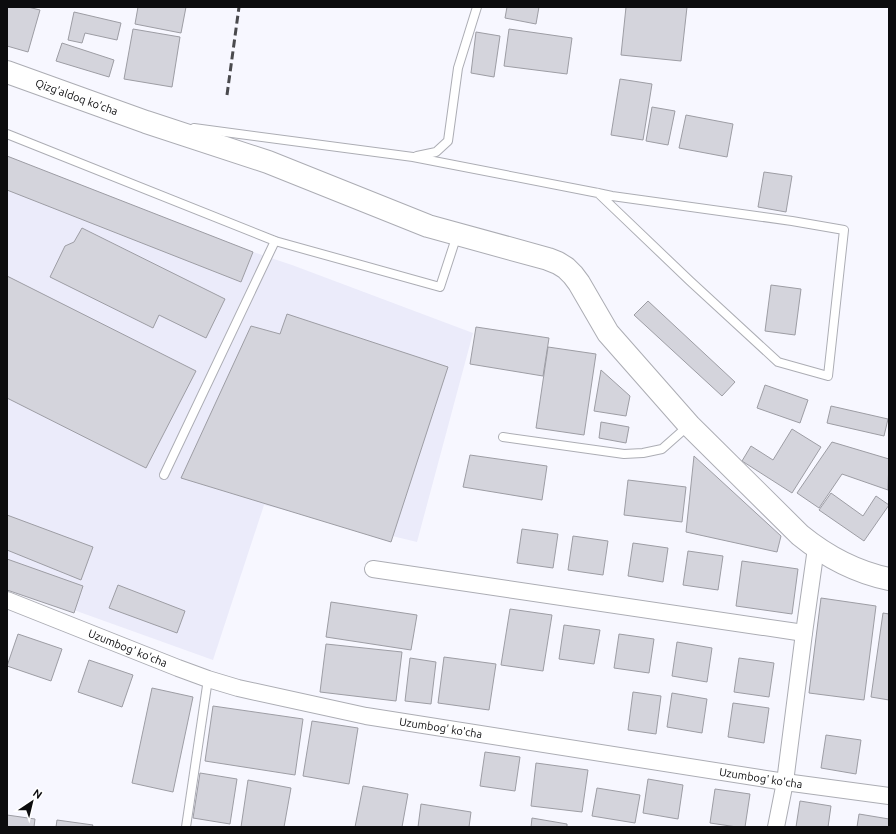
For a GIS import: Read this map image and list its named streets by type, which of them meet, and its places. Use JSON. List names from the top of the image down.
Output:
{
  "streets": {
    "street": ["Qizg'aldoq ko'cha", "Uzumbog' ko'cha"]
  },
  "north": "top right"
}
